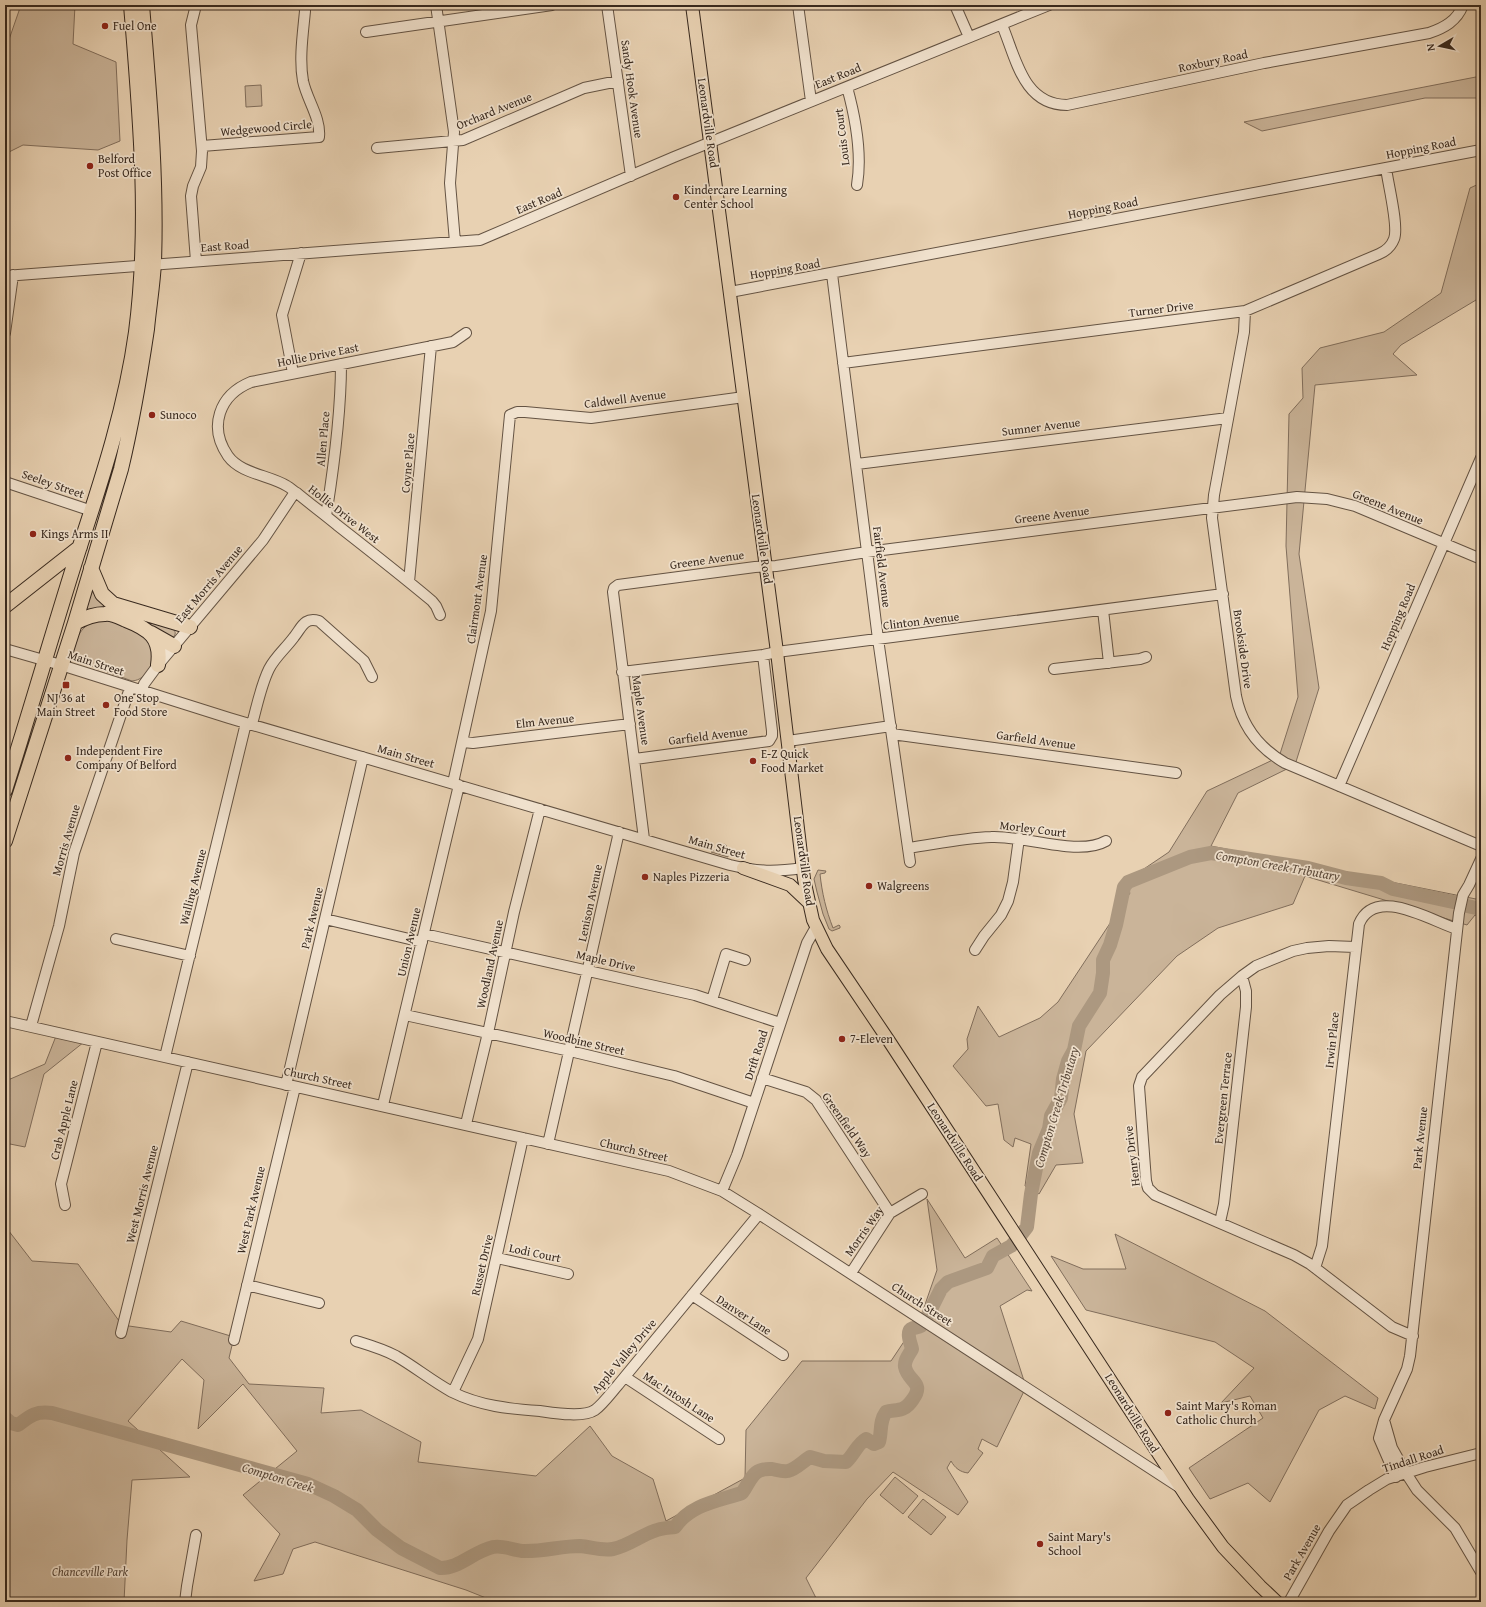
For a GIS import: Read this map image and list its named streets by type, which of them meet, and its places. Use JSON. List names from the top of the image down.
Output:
{
  "streets": {
    "main road": ["Leonardville Road"],
    "street": [
      "Roxbury Road",
      "East Road",
      "Sandy Hook Avenue",
      "Orchard Avenue",
      "Wedgewood Circle",
      "Louis Court",
      "Hopping Road",
      "Turner Drive",
      "Hollie Drive East",
      "Caldwell Avenue",
      "Sumner Avenue",
      "Allen Place",
      "Coyne Place",
      "Seeley Street",
      "Greene Avenue",
      "Hollie Drive West",
      "Fairfield Avenue",
      "East Morris Avenue",
      "Clairmont Avenue",
      "Clinton Avenue",
      "Brookside Drive",
      "Main Street",
      "Maple Avenue",
      "Elm Avenue",
      "Garfield Avenue",
      "Morley Court",
      "Morris Avenue",
      "Walling Avenue",
      "Lenison Avenue",
      "Park Avenue",
      "Union Avenue",
      "Maple Drive",
      "Woodland Avenue",
      "Irwin Place",
      "Woodbine Street",
      "Drift Road",
      "Church Street",
      "Evergreen Terrace",
      "Crab Apple Lane",
      "Greenfield Way",
      "Henry Drive",
      "West Morris Avenue",
      "West Park Avenue",
      "Morris Way",
      "Lodi Court",
      "Russet Drive",
      "Danver Lane",
      "Apple Valley Drive",
      "Mac Intosh Lane",
      "Tindall Road"
    ]
  },
  "crossings": [
    ["Roxbury Road", "East Road"],
    ["East Road", "Sandy Hook Avenue"],
    ["East Road", "Leonardville Road"],
    ["East Road", "Louis Court"],
    ["Sandy Hook Avenue", "Orchard Avenue"],
    ["Leonardville Road", "Hopping Road"],
    ["Leonardville Road", "Caldwell Avenue"],
    ["Leonardville Road", "Greene Avenue"],
    ["Leonardville Road", "Clinton Avenue"],
    ["Leonardville Road", "Main Street"],
    ["Leonardville Road", "Garfield Avenue"],
    ["Leonardville Road", "Drift Road"],
    ["Leonardville Road", "Church Street"],
    ["Hopping Road", "Turner Drive"],
    ["Hopping Road", "Greene Avenue"],
    ["Hopping Road", "Fairfield Avenue"],
    ["Hopping Road", "Brookside Drive"],
    ["Turner Drive", "Fairfield Avenue"],
    ["Turner Drive", "Brookside Drive"],
    ["Hollie Drive East", "Allen Place"],
    ["Hollie Drive East", "Coyne Place"],
    ["Hollie Drive East", "Hollie Drive West"],
    ["Caldwell Avenue", "Clairmont Avenue"],
    ["Sumner Avenue", "Fairfield Avenue"],
    ["Sumner Avenue", "Brookside Drive"],
    ["Allen Place", "Hollie Drive West"],
    ["Coyne Place", "Hollie Drive West"],
    ["Greene Avenue", "Fairfield Avenue"],
    ["Greene Avenue", "Brookside Drive"],
    ["Greene Avenue", "Maple Avenue"],
    ["Hollie Drive West", "East Morris Avenue"],
    ["Fairfield Avenue", "Clinton Avenue"],
    ["Fairfield Avenue", "Garfield Avenue"],
    ["Fairfield Avenue", "Morley Court"],
    ["East Morris Avenue", "Main Street"],
    ["Clairmont Avenue", "Main Street"],
    ["Clairmont Avenue", "Elm Avenue"],
    ["Clairmont Avenue", "Union Avenue"],
    ["Clinton Avenue", "Brookside Drive"],
    ["Clinton Avenue", "Maple Avenue"],
    ["Clinton Avenue", "Garfield Avenue"],
    ["Main Street", "Maple Avenue"],
    ["Main Street", "Morris Avenue"],
    ["Main Street", "Walling Avenue"],
    ["Main Street", "Lenison Avenue"],
    ["Main Street", "Park Avenue"],
    ["Main Street", "Union Avenue"],
    ["Main Street", "Woodland Avenue"],
    ["Maple Avenue", "Elm Avenue"],
    ["Maple Avenue", "Garfield Avenue"],
    ["Morris Avenue", "Church Street"],
    ["Walling Avenue", "Church Street"],
    ["Lenison Avenue", "Maple Drive"],
    ["Lenison Avenue", "Woodbine Street"],
    ["Lenison Avenue", "Church Street"],
    ["Park Avenue", "Maple Drive"],
    ["Park Avenue", "Irwin Place"],
    ["Park Avenue", "Church Street"],
    ["Park Avenue", "Henry Drive"],
    ["Park Avenue", "West Park Avenue"],
    ["Park Avenue", "Tindall Road"],
    ["Union Avenue", "Maple Drive"],
    ["Union Avenue", "Woodbine Street"],
    ["Union Avenue", "Church Street"],
    ["Maple Drive", "Woodland Avenue"],
    ["Maple Drive", "Drift Road"],
    ["Woodland Avenue", "Woodbine Street"],
    ["Woodland Avenue", "Church Street"],
    ["Irwin Place", "Henry Drive"],
    ["Woodbine Street", "Drift Road"],
    ["Drift Road", "Church Street"],
    ["Drift Road", "Greenfield Way"],
    ["Church Street", "Crab Apple Lane"],
    ["Church Street", "West Morris Avenue"],
    ["Church Street", "West Park Avenue"],
    ["Church Street", "Morris Way"],
    ["Church Street", "Russet Drive"],
    ["Church Street", "Apple Valley Drive"],
    ["Evergreen Terrace", "Henry Drive"],
    ["Greenfield Way", "Morris Way"],
    ["Lodi Court", "Russet Drive"],
    ["Russet Drive", "Apple Valley Drive"],
    ["Danver Lane", "Apple Valley Drive"],
    ["Apple Valley Drive", "Mac Intosh Lane"]
  ],
  "water": ["Compton Creek Tributary", "Compton Creek"],
  "parks": ["Chanceville Park"],
  "places": {
    "other": [
      "Fuel One",
      "Belford Post Office",
      "Kindercare Learning Center School",
      "Sunoco",
      "Kings Arms II",
      "One Stop Food Store",
      "Independent Fire Company Of Belford",
      "E-Z Quick Food Market",
      "Naples Pizzeria",
      "Walgreens",
      "7-Eleven",
      "Saint Mary's Roman Catholic Church",
      "Saint Mary's School"
    ],
    "transit": ["NJ 36 at Main Street"]
  },
  "north": "left"
}
